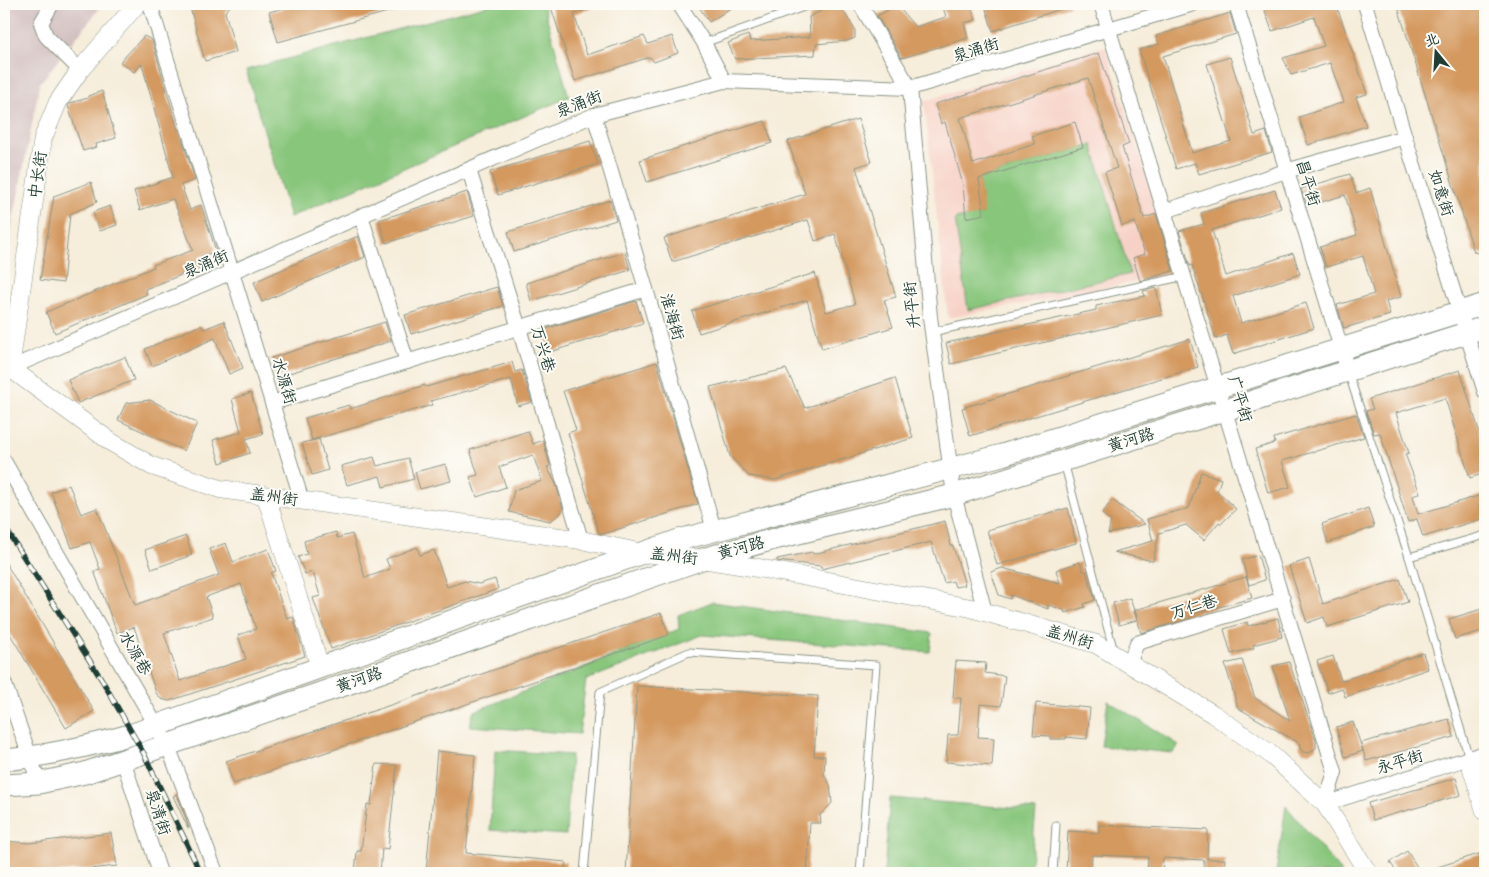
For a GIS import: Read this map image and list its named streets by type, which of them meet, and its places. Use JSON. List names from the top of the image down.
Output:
{
  "streets": {
    "main road": ["黄河路"],
    "street": [
      "泉涌街",
      "中长街",
      "昌平街",
      "如意街",
      "升平街",
      "淮海街",
      "万兴巷",
      "水源街",
      "广平街",
      "盖州街",
      "万仁巷",
      "水源巷",
      "永平街",
      "泉清街"
    ]
  },
  "crossings": [
    ["泉涌街", "中长街"],
    ["泉涌街", "升平街"],
    ["泉涌街", "淮海街"],
    ["泉涌街", "万兴巷"],
    ["泉涌街", "水源街"],
    ["泉涌街", "广平街"],
    ["泉涌街", "盖州街"],
    ["中长街", "盖州街"],
    ["昌平街", "黄河路"],
    ["如意街", "黄河路"],
    ["升平街", "黄河路"],
    ["升平街", "盖州街"],
    ["淮海街", "黄河路"],
    ["万兴巷", "盖州街"],
    ["水源街", "盖州街"],
    ["广平街", "黄河路"],
    ["广平街", "盖州街"],
    ["广平街", "万仁巷"],
    ["广平街", "永平街"],
    ["黄河路", "盖州街"],
    ["黄河路", "水源巷"],
    ["黄河路", "泉清街"],
    ["盖州街", "万仁巷"],
    ["盖州街", "永平街"]
  ],
  "north": "top"
}
